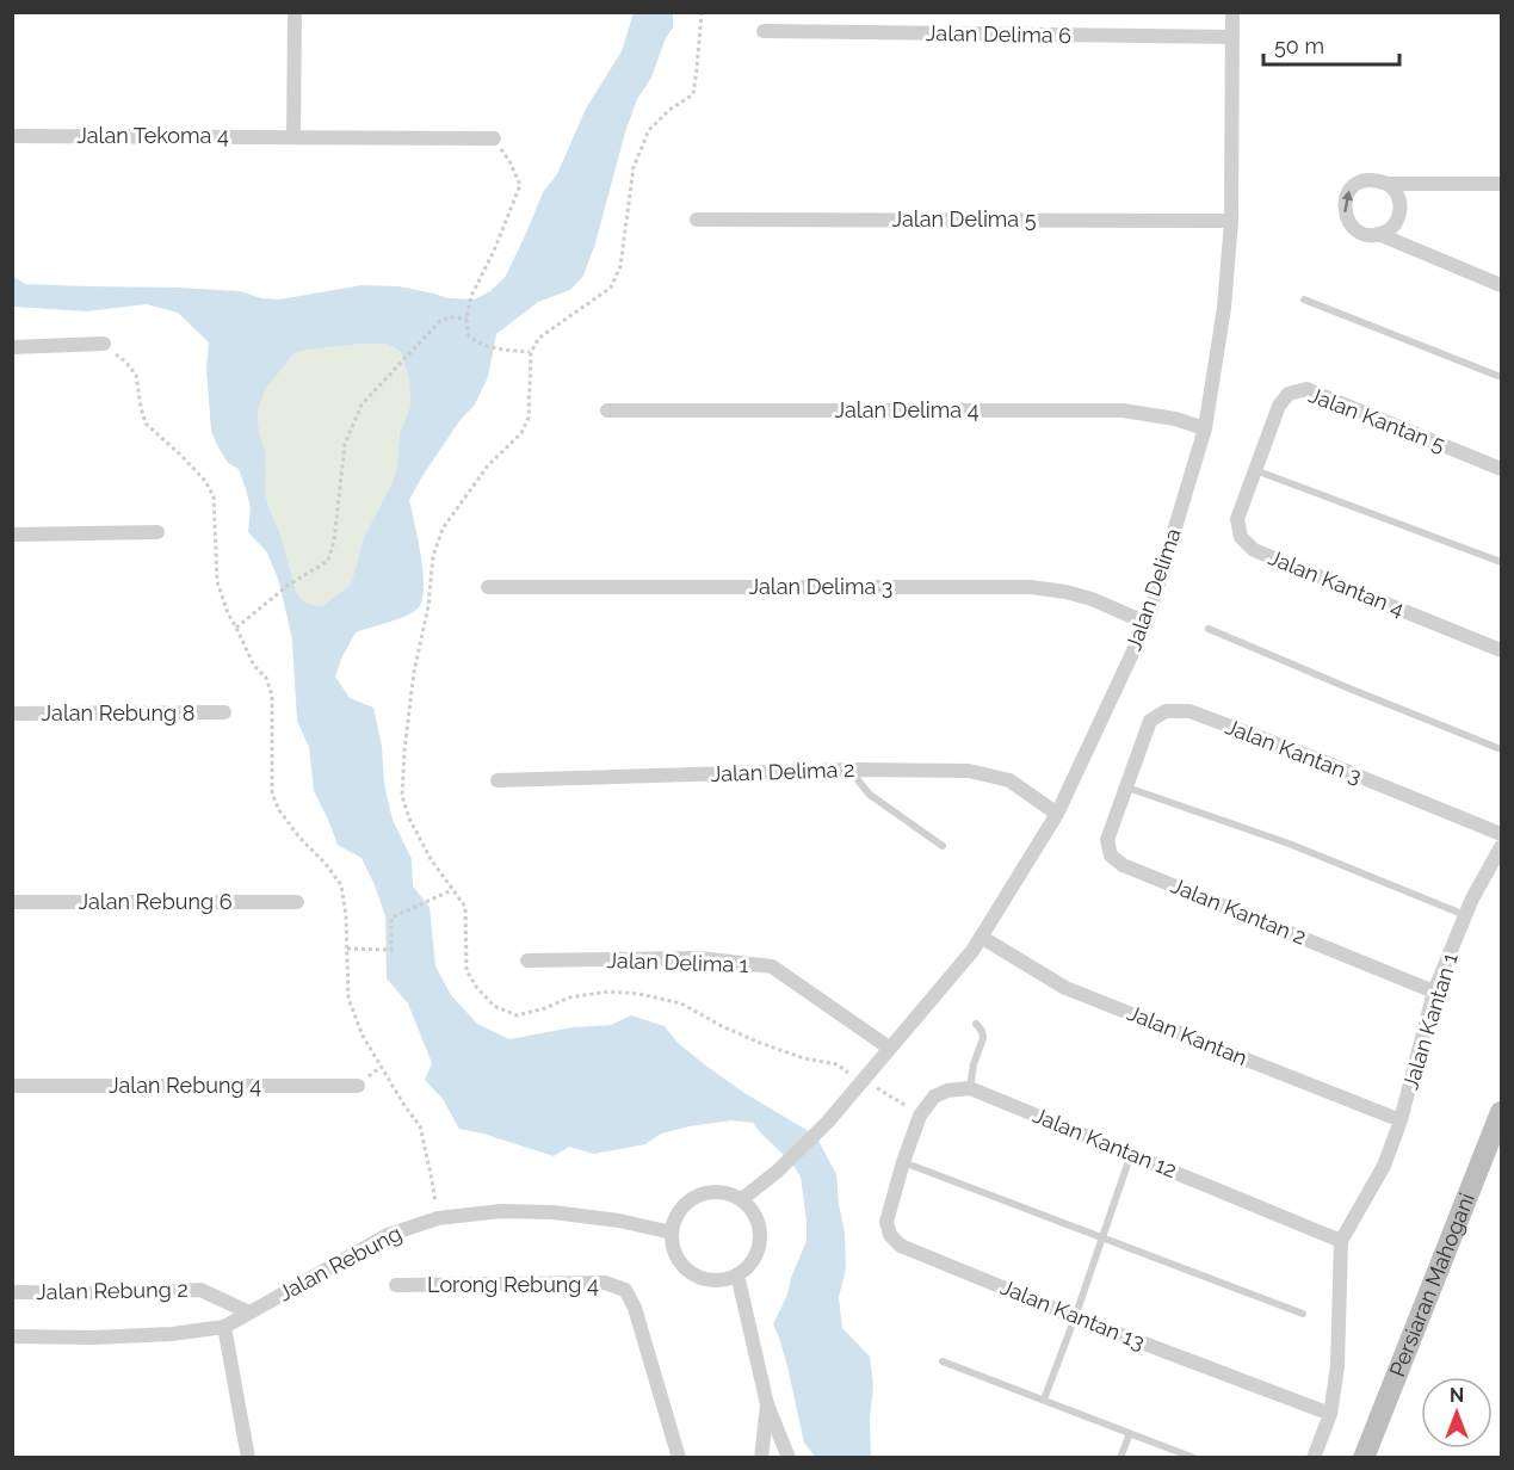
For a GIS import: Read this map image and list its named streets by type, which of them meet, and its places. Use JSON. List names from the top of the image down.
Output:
{
  "streets": {
    "main road": ["Persiaran Mahogani"],
    "street": [
      "Jalan Delima 6",
      "Jalan Tekoma 4",
      "Jalan Delima 5",
      "Jalan Delima 4",
      "Jalan Kantan 5",
      "Jalan Kantan 4",
      "Jalan Delima 3",
      "Jalan Delima",
      "Jalan Rebung 8",
      "Jalan Kantan 3",
      "Jalan Delima 2",
      "Jalan Rebung 6",
      "Jalan Kantan 2",
      "Jalan Delima 1",
      "Jalan Kantan 1",
      "Jalan Kantan",
      "Jalan Rebung 4",
      "Jalan Kantan 12",
      "Jalan Rebung",
      "Lorong Rebung 4",
      "Jalan Rebung 2",
      "Jalan Kantan 13"
    ]
  },
  "crossings": [
    ["Jalan Delima 6", "Jalan Delima"],
    ["Jalan Delima 5", "Jalan Delima"],
    ["Jalan Delima 4", "Jalan Delima"],
    ["Jalan Kantan 5", "Jalan Kantan 4"],
    ["Jalan Delima 3", "Jalan Delima"],
    ["Jalan Delima", "Jalan Delima 2"],
    ["Jalan Delima", "Jalan Delima 1"],
    ["Jalan Delima", "Jalan Kantan"],
    ["Jalan Delima", "Jalan Rebung"],
    ["Jalan Kantan 3", "Jalan Kantan 2"],
    ["Jalan Kantan 2", "Jalan Kantan 1"],
    ["Jalan Kantan 1", "Jalan Kantan"],
    ["Jalan Kantan 1", "Jalan Kantan 12"],
    ["Jalan Rebung", "Jalan Rebung 2"]
  ],
  "scale_bar": "50 m",
  "north": "top"
}
